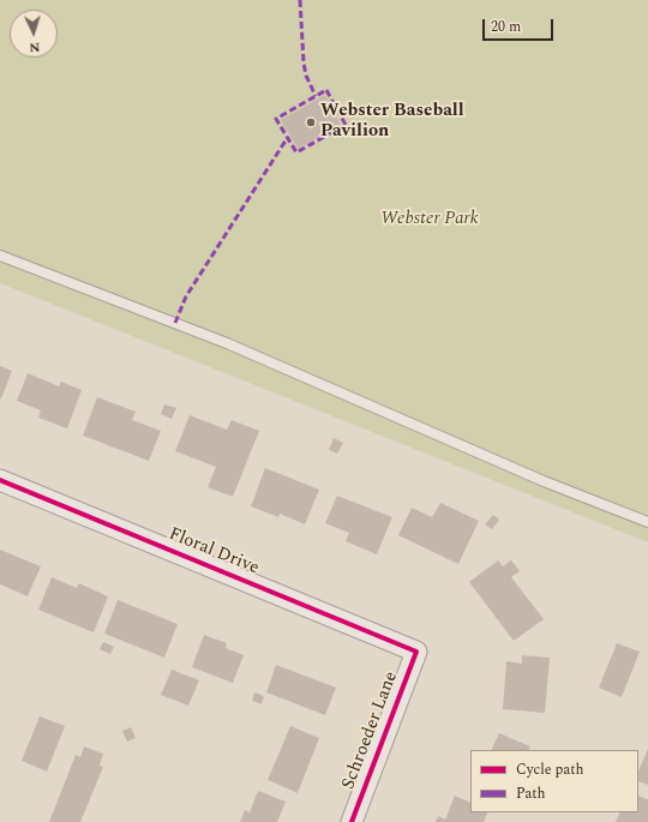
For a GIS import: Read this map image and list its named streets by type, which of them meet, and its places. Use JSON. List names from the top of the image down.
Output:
{
  "streets": {
    "street": ["Floral Drive", "Schroeder Lane"]
  },
  "crossings": [
    ["Floral Drive", "Schroeder Lane"]
  ],
  "parks": ["Webster Park"],
  "places": ["Webster Baseball Pavilion"],
  "legend": ["Cycle path", "Path"],
  "scale_bar": "20 m",
  "north": "bottom"
}
